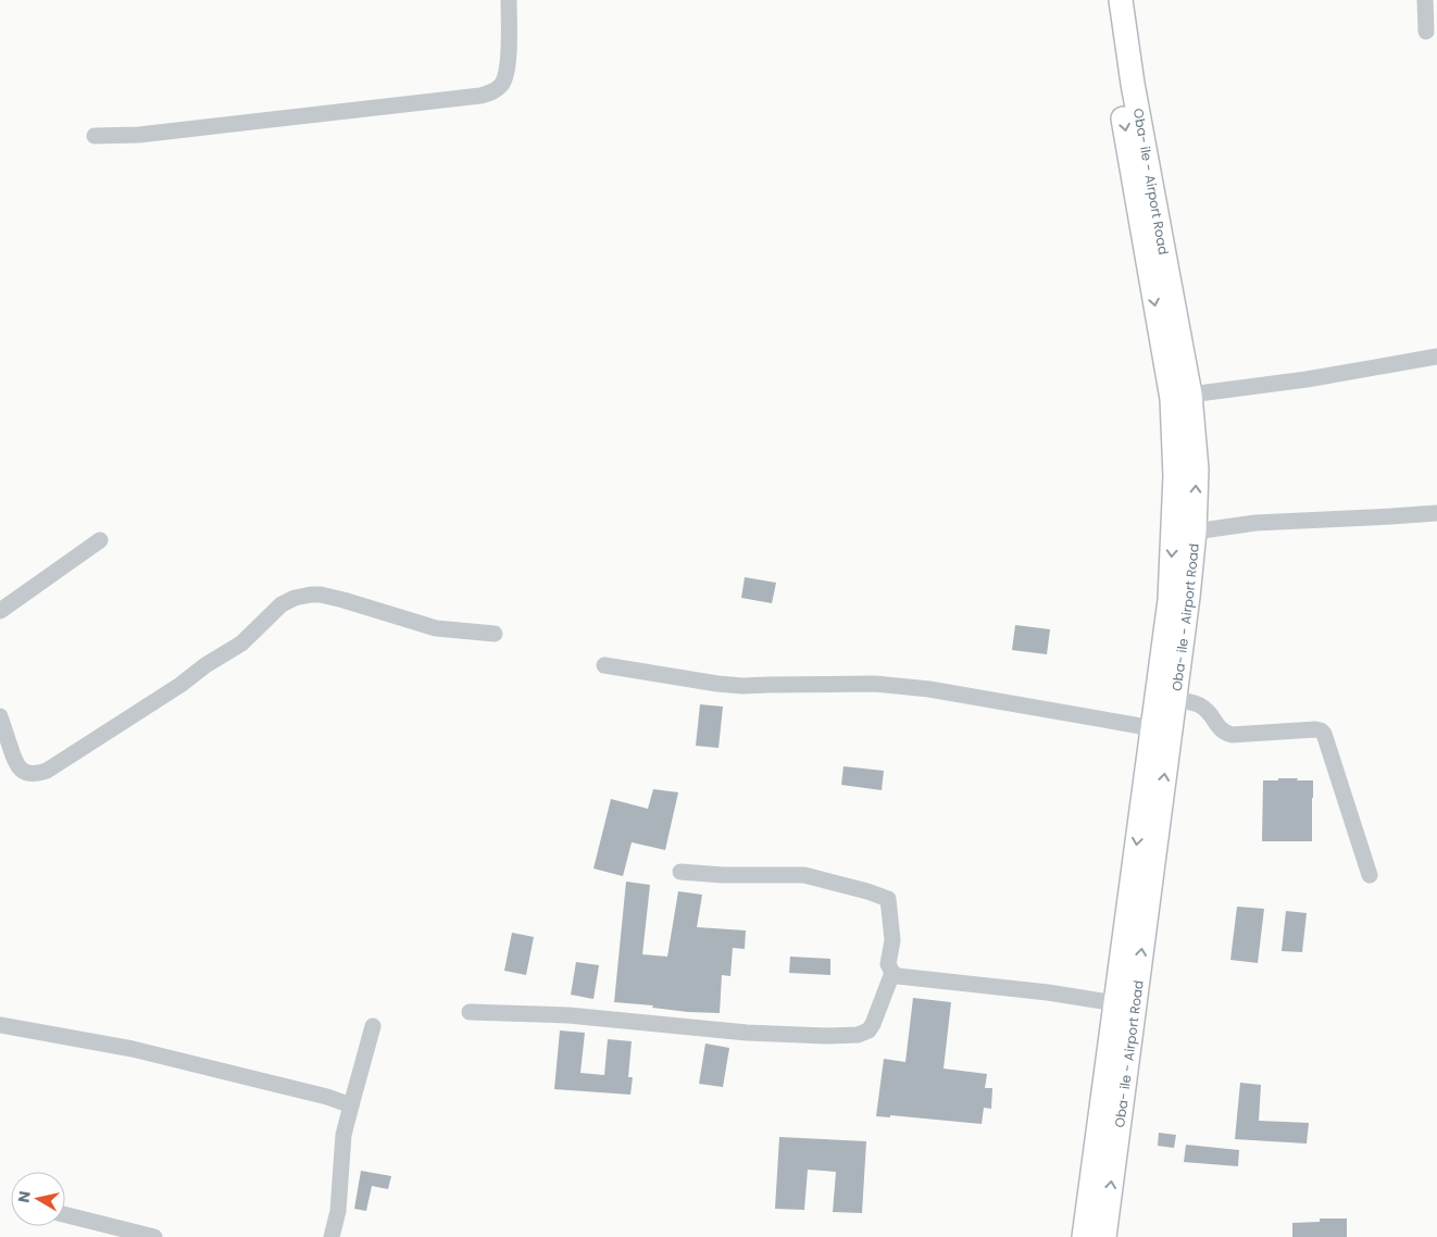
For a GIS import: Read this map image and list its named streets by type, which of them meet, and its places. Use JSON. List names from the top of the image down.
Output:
{
  "streets": {
    "main road": ["Oba- ile - Airport Road"]
  },
  "north": "left"
}
